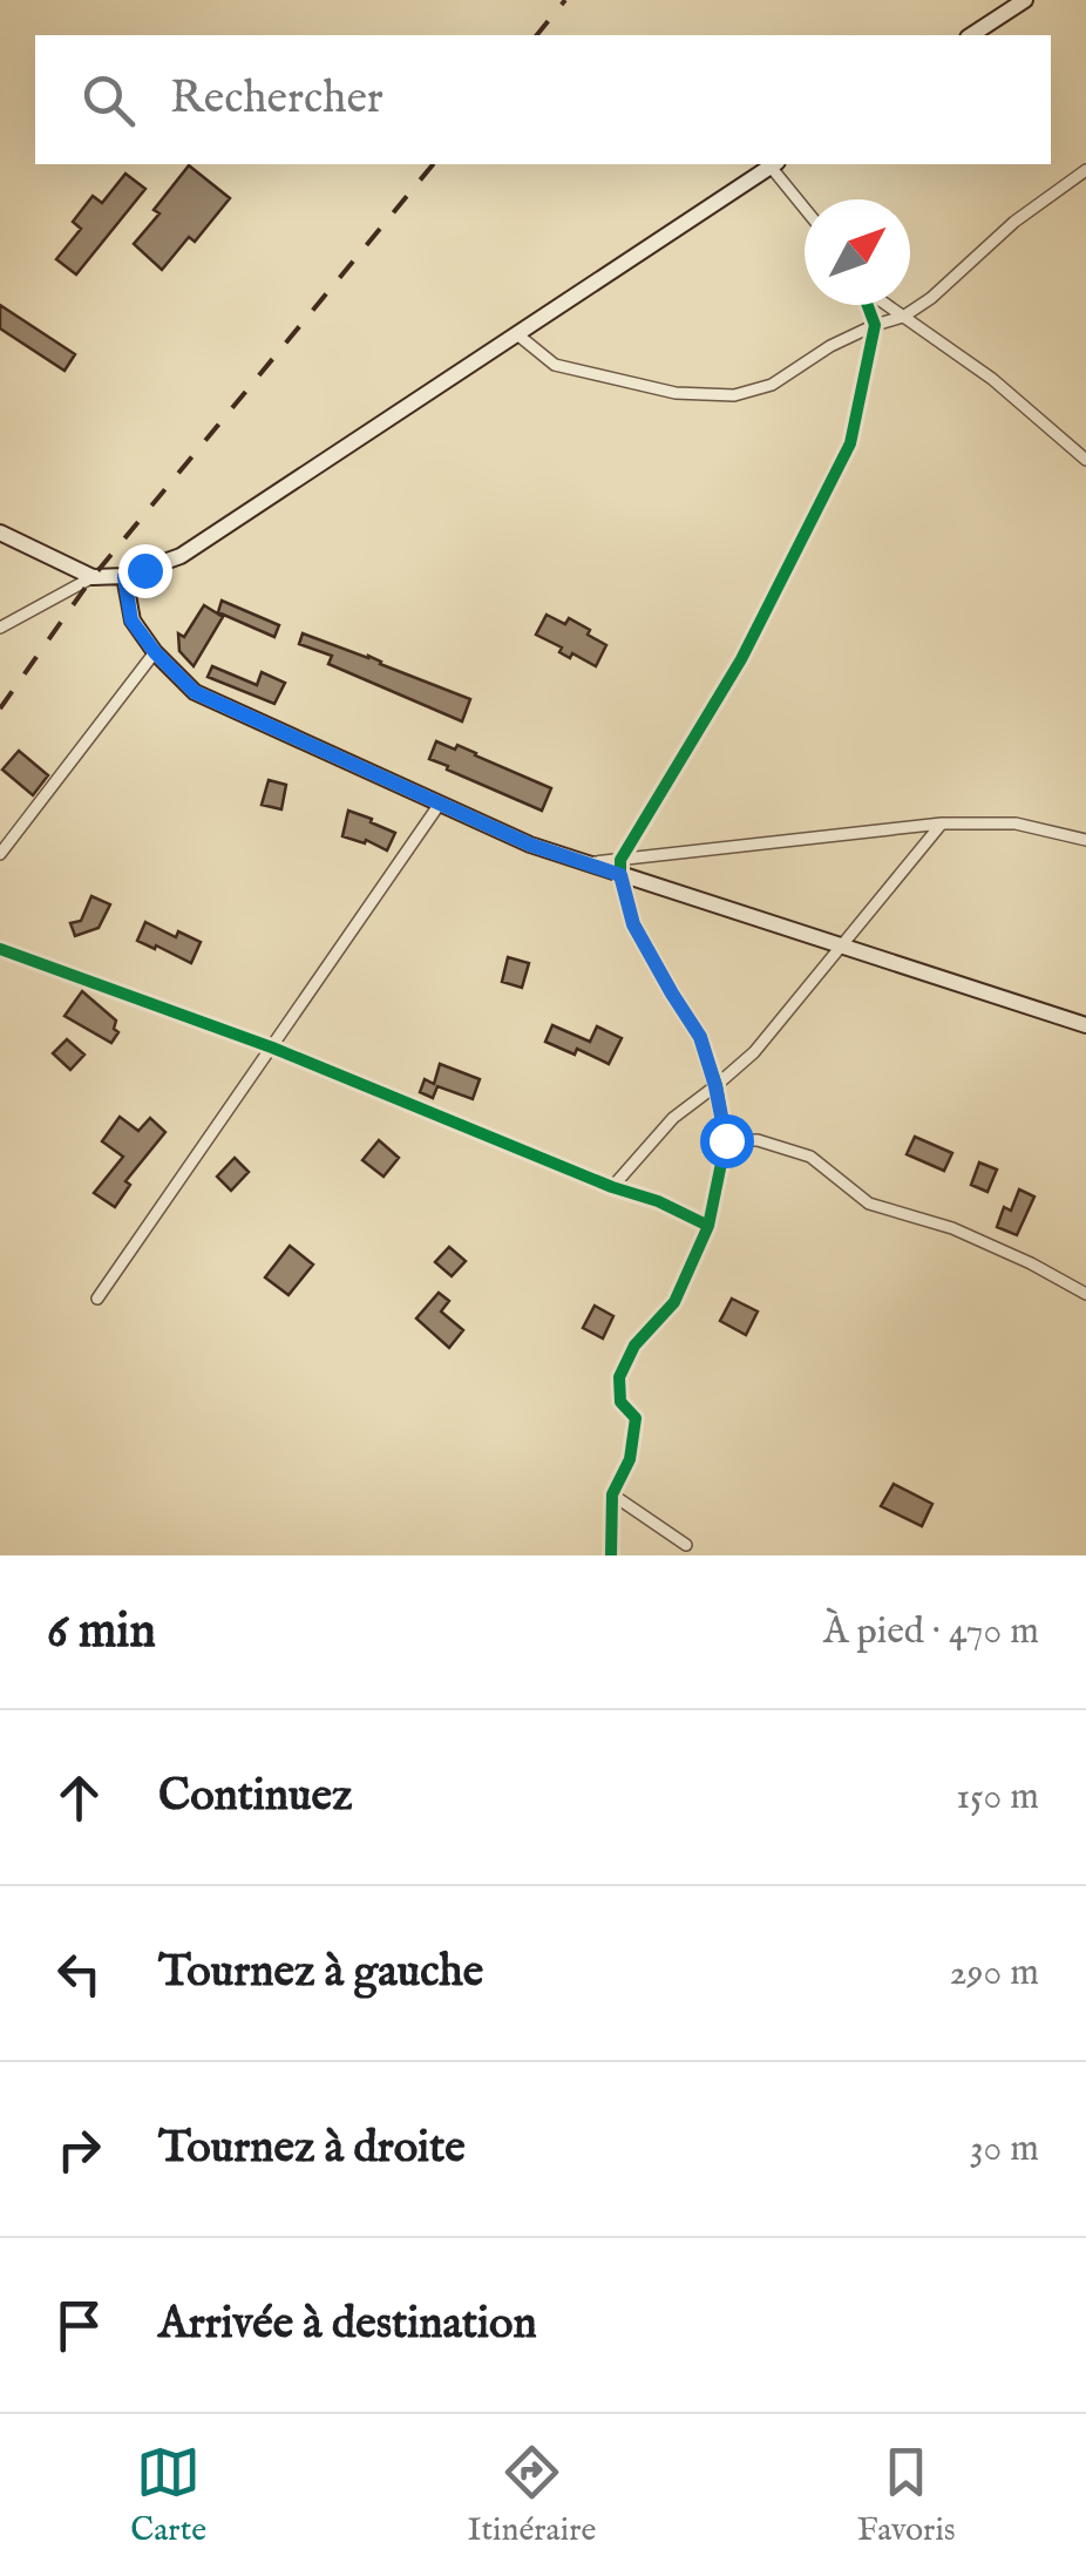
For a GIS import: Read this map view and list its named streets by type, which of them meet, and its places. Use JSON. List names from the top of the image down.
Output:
{
  "north": "top right",
  "page": {
    "search": "Rechercher",
    "heading": ["6 min", "À pied · 470 m"],
    "list": [
      ["Continuez", "150 m"],
      ["Tournez à gauche", "290 m"],
      ["Tournez à droite", "30 m"],
      "Arrivée à destination"
    ],
    "nav": ["Carte", "Itinéraire", "Favoris"]
  }
}
